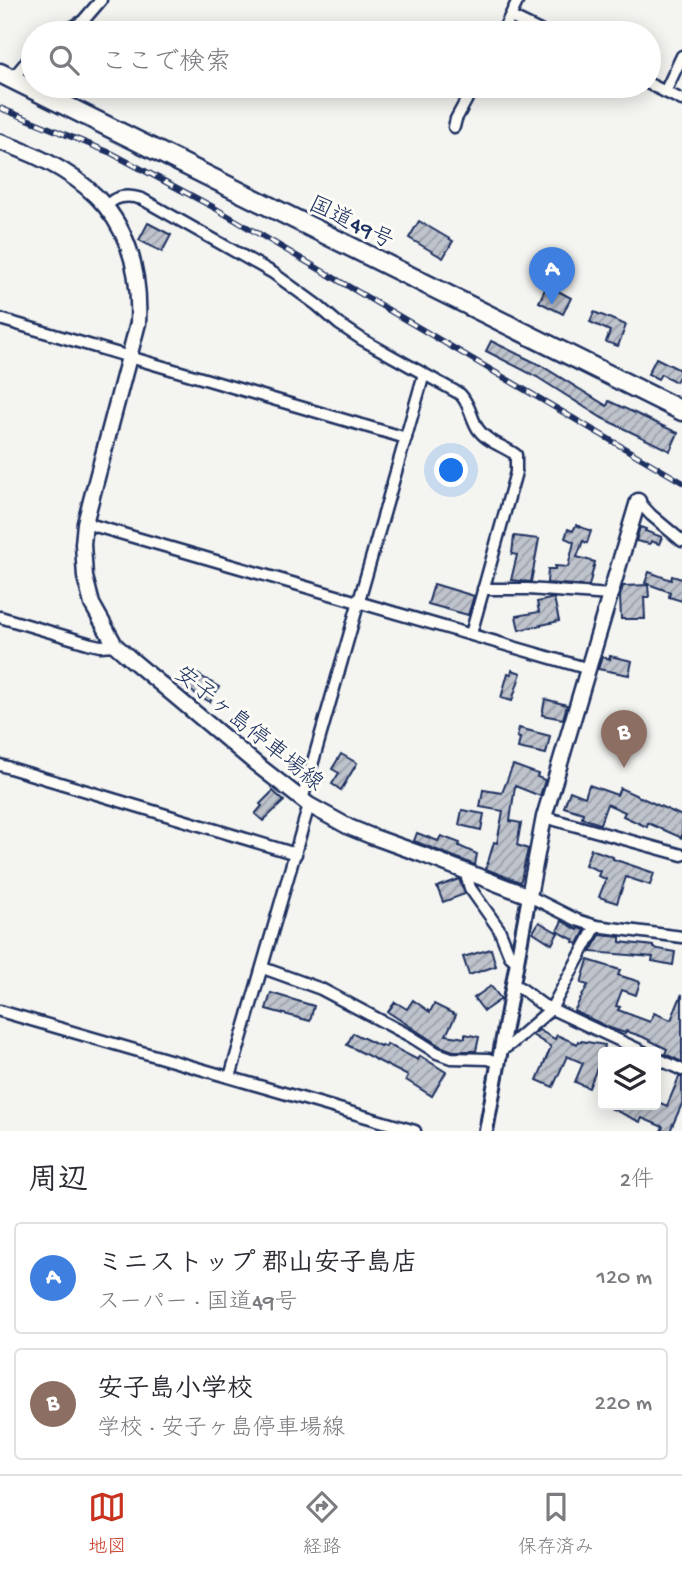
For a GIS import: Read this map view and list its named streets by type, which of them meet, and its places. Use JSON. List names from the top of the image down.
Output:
{
  "streets": {
    "highway": ["国道49号"],
    "main road": ["安子ヶ島停車場線"]
  },
  "page": {
    "search": "ここで検索",
    "pins": ["A", "B"],
    "heading": ["周辺", "2件"],
    "list": [
      {
        "mark": "A",
        "name": "ミニストップ 郡山安子島店",
        "note": "スーパー · 国道49号",
        "value": "120 m"
      },
      {
        "mark": "B",
        "name": "安子島小学校",
        "note": "学校 · 安子ヶ島停車場線",
        "value": "220 m"
      }
    ],
    "nav": ["地図", "経路", "保存済み"]
  }
}
